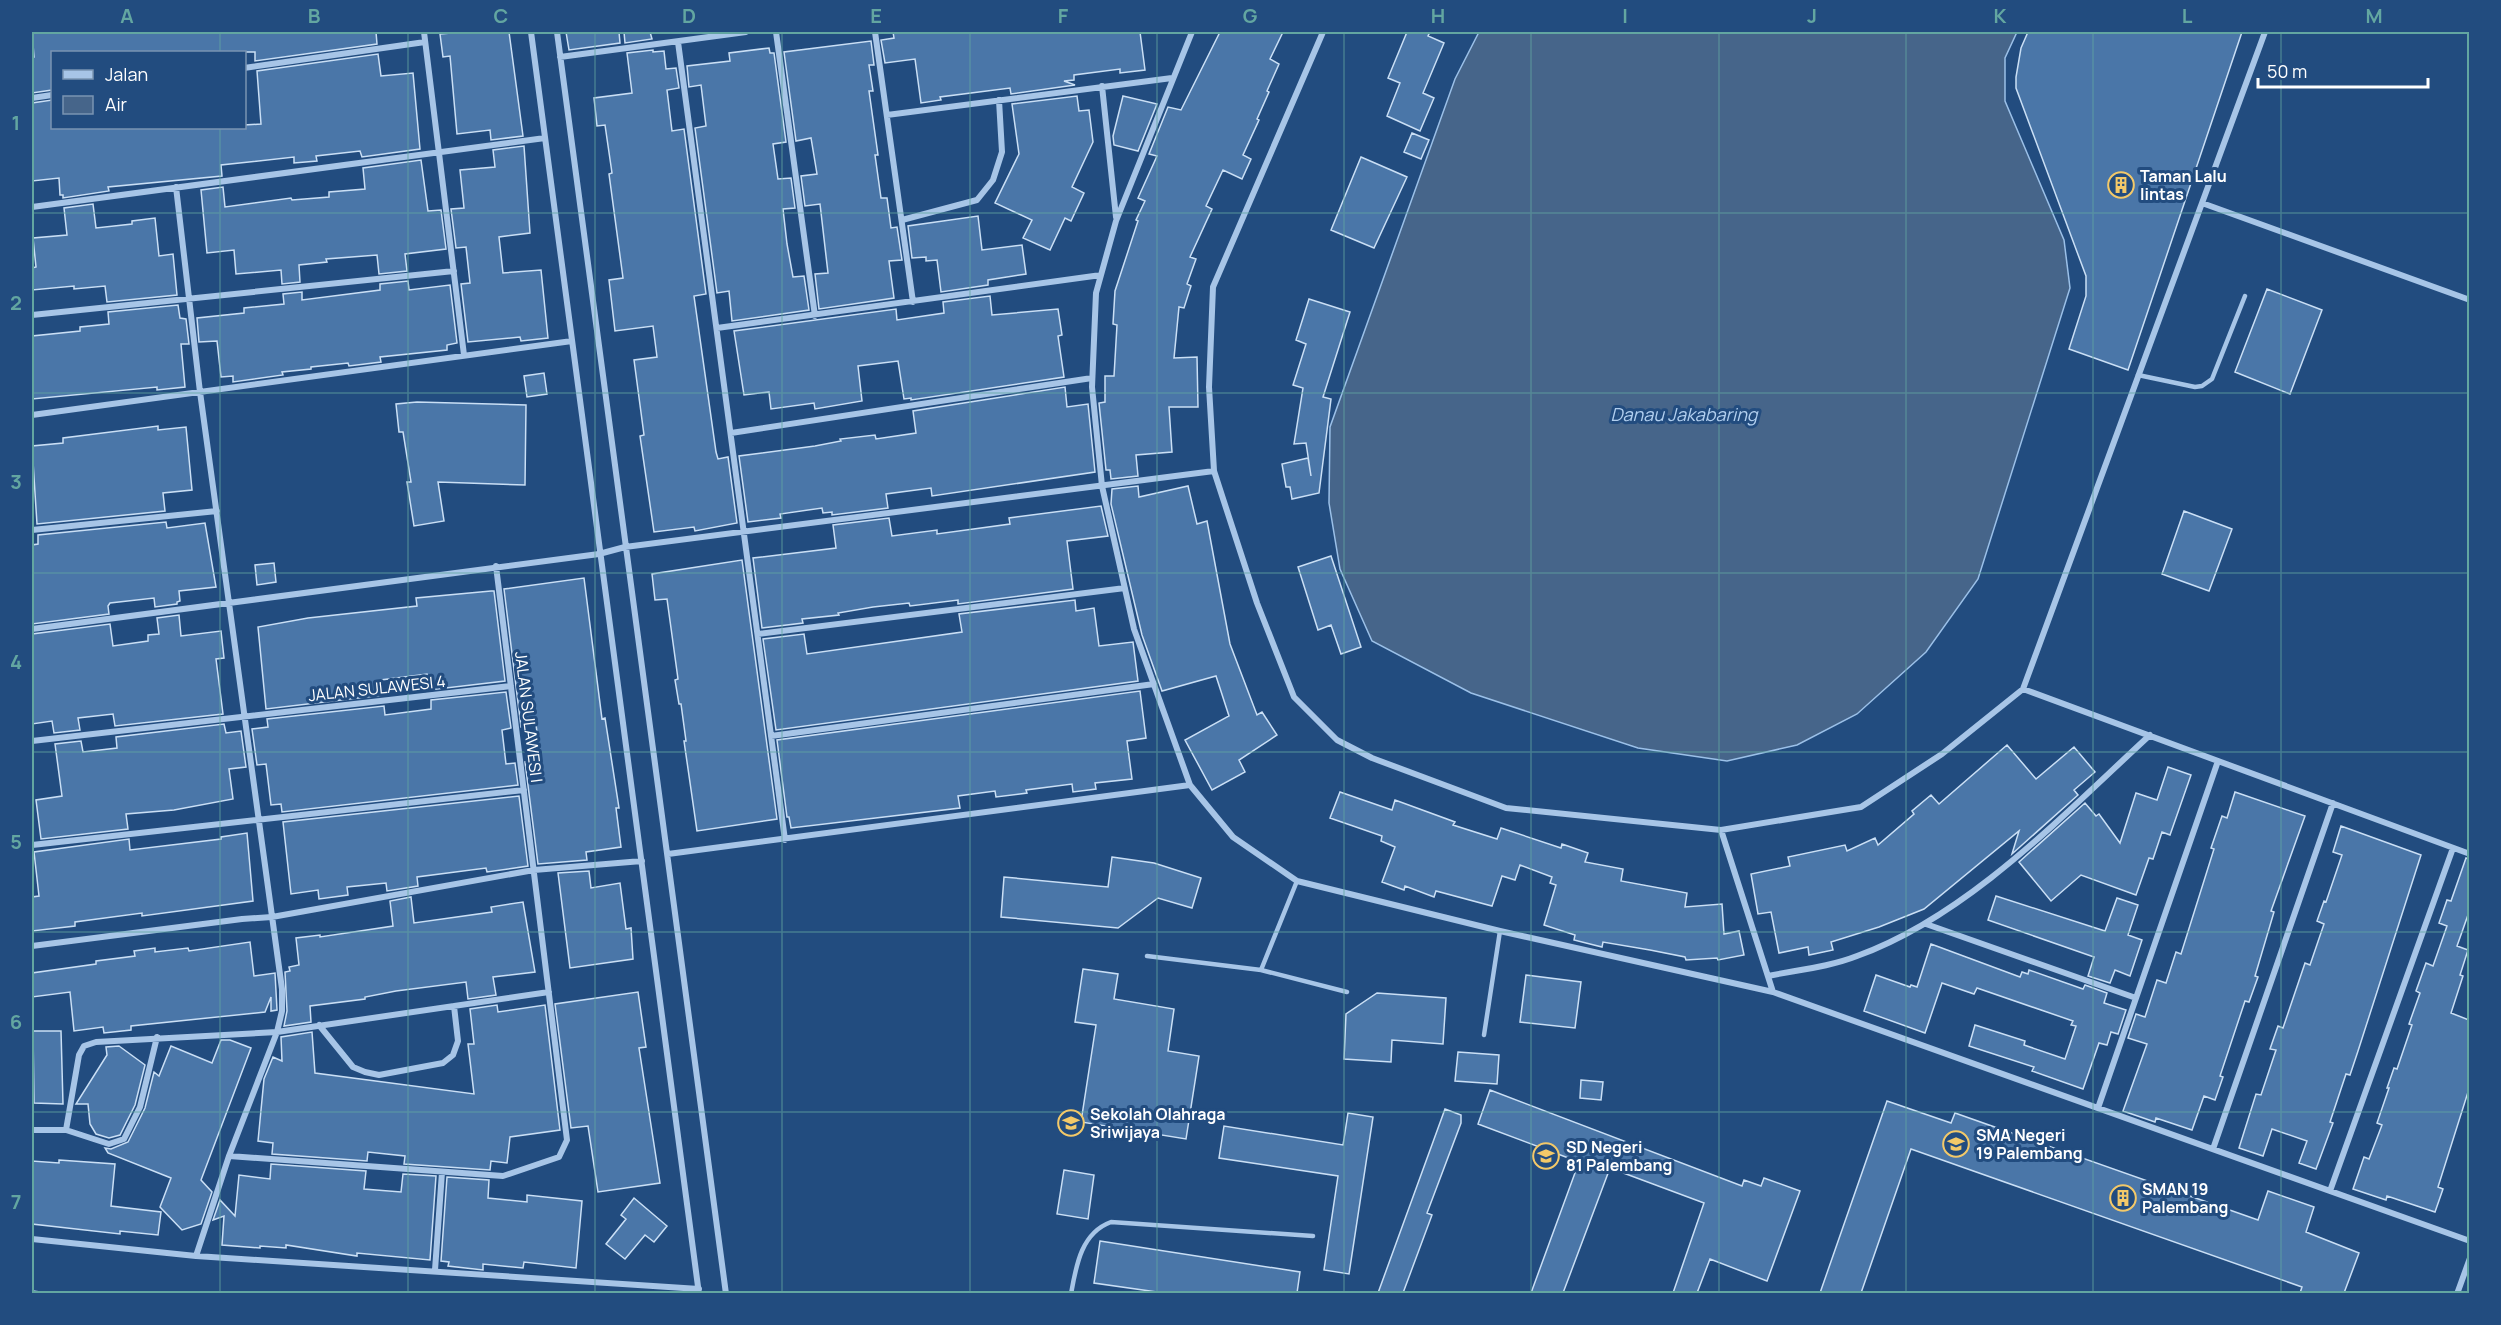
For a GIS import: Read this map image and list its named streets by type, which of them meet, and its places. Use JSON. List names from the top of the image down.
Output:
{
  "streets": {
    "street": ["JALAN SULAWESI 4", "JALAN SULAWESI I"]
  },
  "crossings": [
    ["JALAN SULAWESI 4", "JALAN SULAWESI I"]
  ],
  "water": ["Danau Jakabaring"],
  "places": {
    "building": ["Taman Lalu lintas", "SMAN 19 Palembang"],
    "school or university": ["Sekolah Olahraga Sriwijaya", "SMA Negeri 19 Palembang", "SD Negeri 81 Palembang"]
  },
  "legend": ["Jalan", "Air"],
  "scale_bar": "50 m",
  "grid": {
    "columns": [
      "A",
      "B",
      "C",
      "D",
      "E",
      "F",
      "G",
      "H",
      "I",
      "J",
      "K",
      "L",
      "M"
    ],
    "rows": [
      "1",
      "2",
      "3",
      "4",
      "5",
      "6",
      "7"
    ]
  }
}
